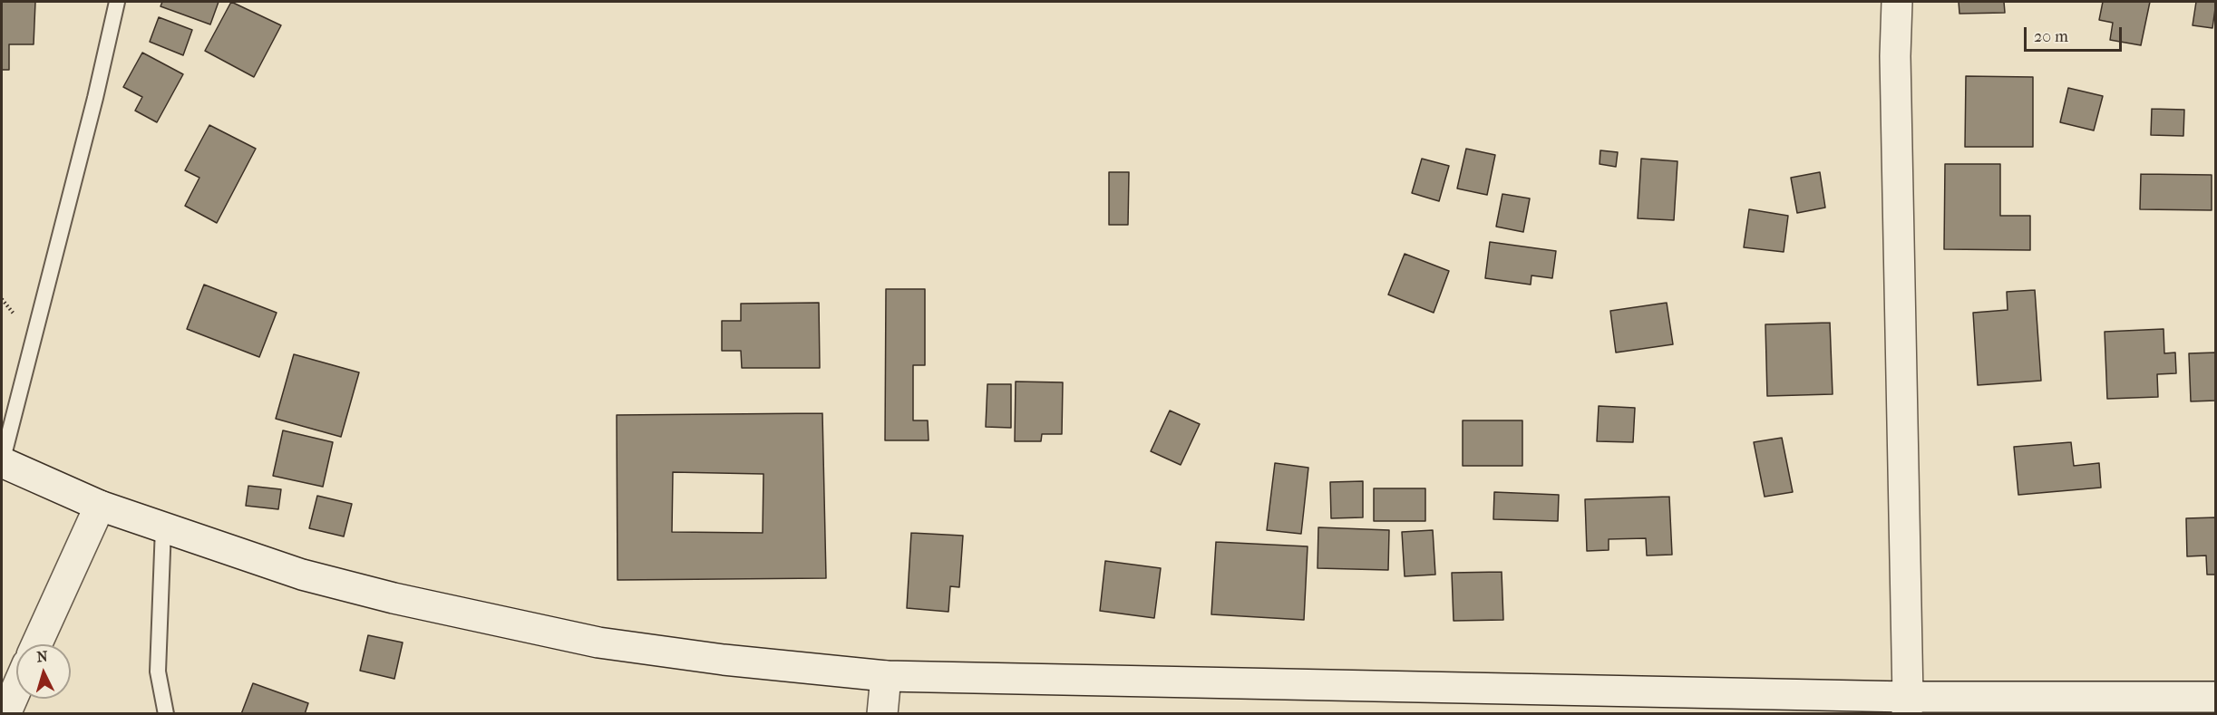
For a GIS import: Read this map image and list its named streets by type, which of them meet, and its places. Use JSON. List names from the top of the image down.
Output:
{
  "scale_bar": "20 m",
  "north": "top"
}
